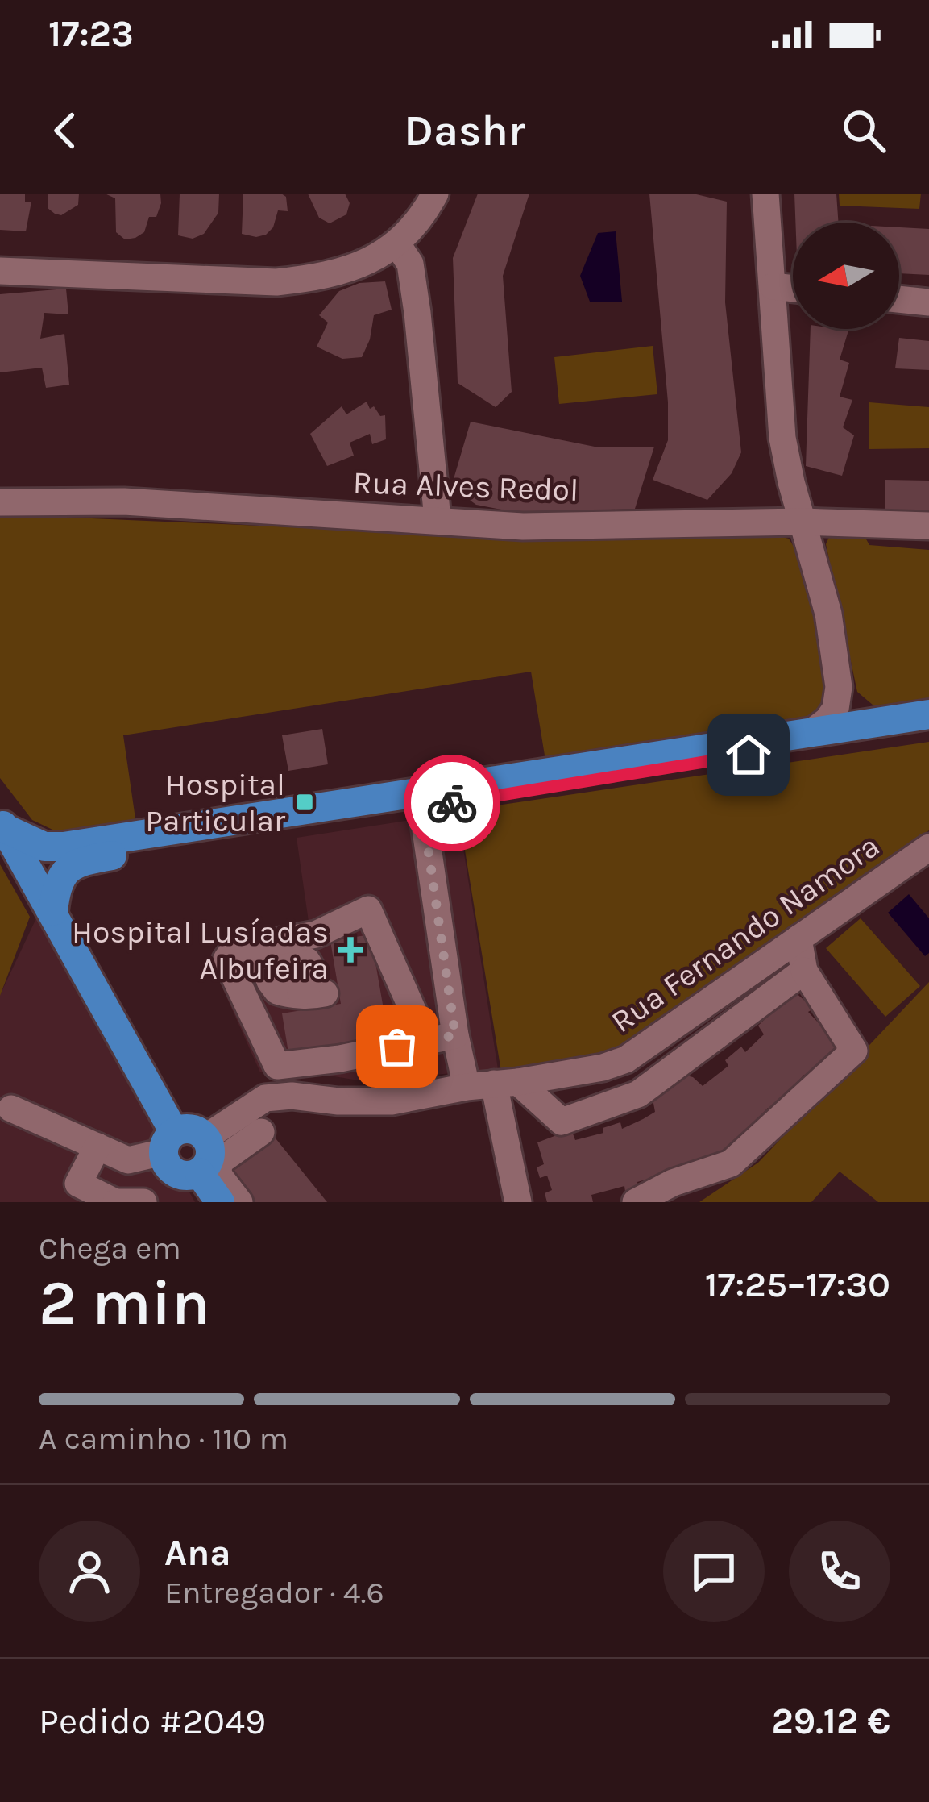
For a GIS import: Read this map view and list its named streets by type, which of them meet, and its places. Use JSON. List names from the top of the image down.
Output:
{
  "streets": {
    "street": ["Rua Alves Redol", "Rua Fernando Namora"]
  },
  "places": {
    "transit": ["Hospital Particular"],
    "health": ["Hospital Lusíadas Albufeira"]
  },
  "north": "left",
  "page": {
    "status": "17:23",
    "header": "Dashr",
    "heading": ["2 min", "Chega em", "17:25–17:30"],
    "panel": [
      "Ana",
      "Entregador · 4.6",
      "Pedido #2049",
      "29.12 €"
    ],
    "bar": "A caminho · 110 m"
  }
}
